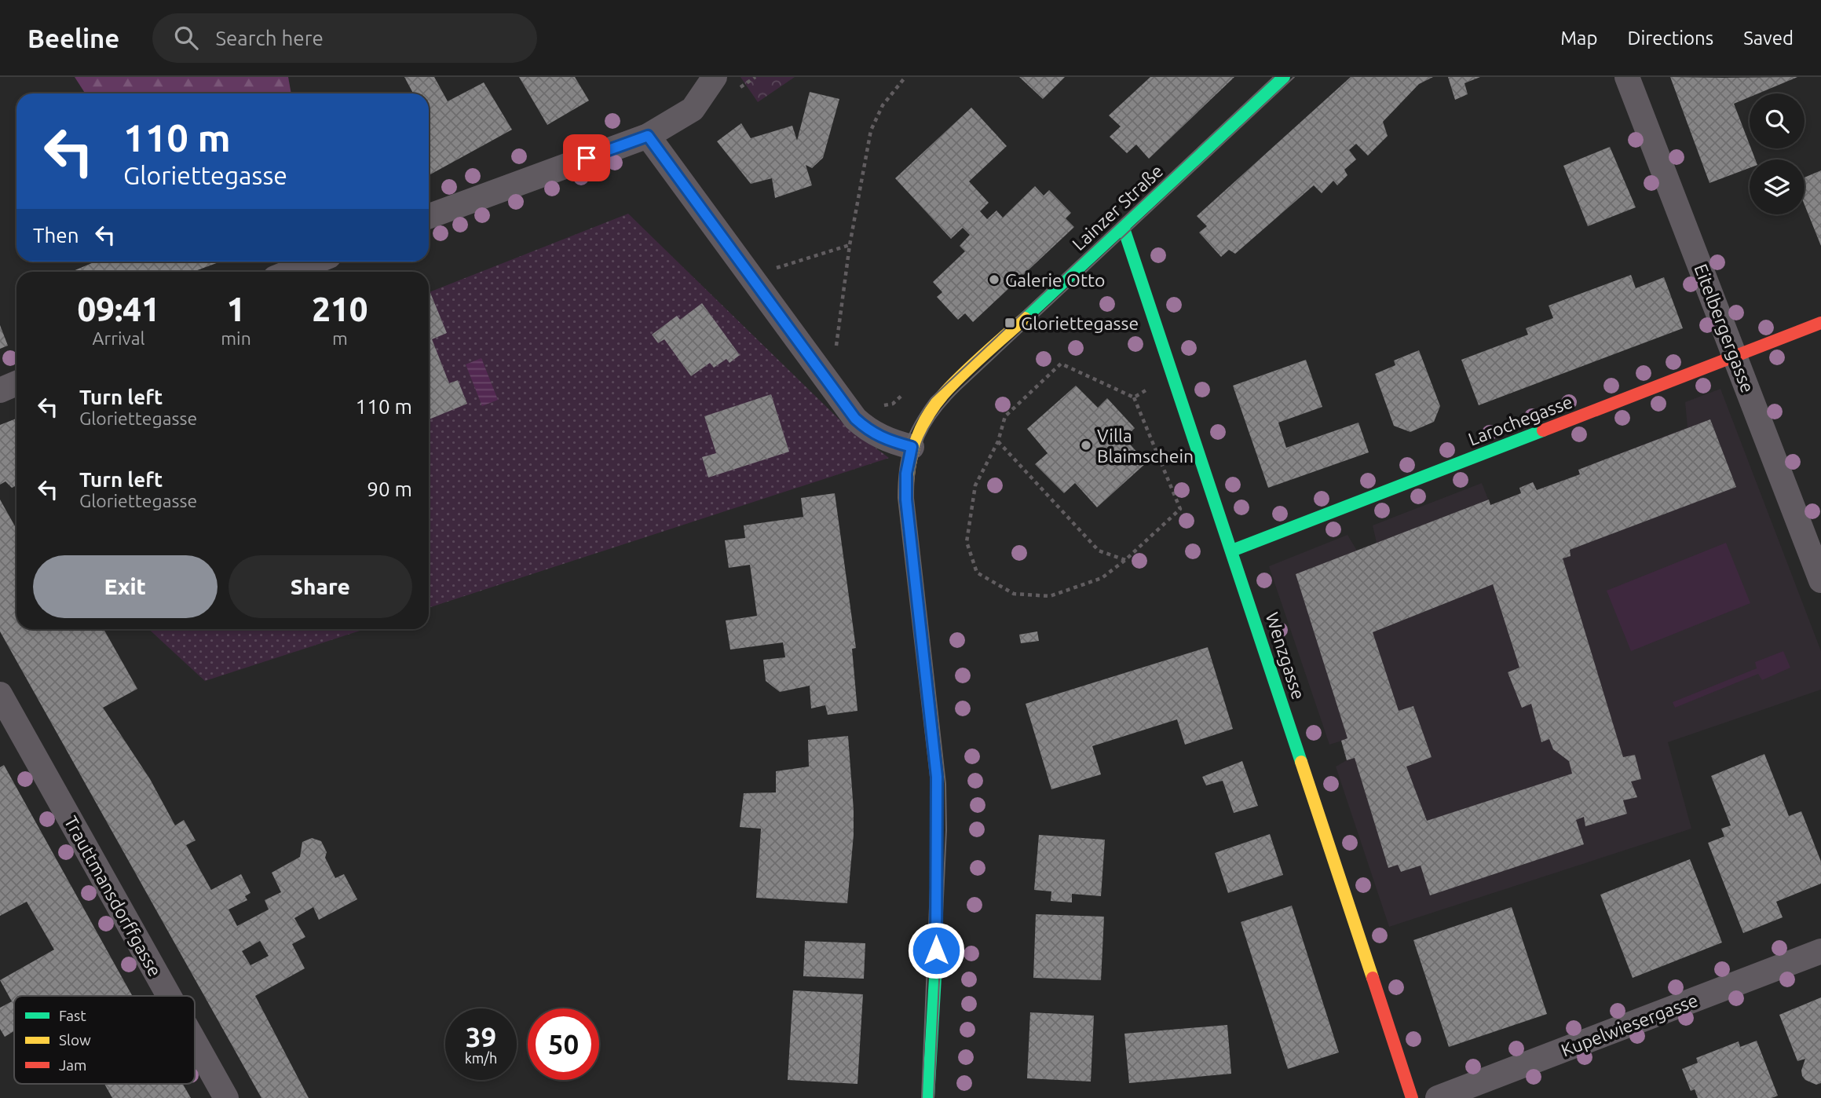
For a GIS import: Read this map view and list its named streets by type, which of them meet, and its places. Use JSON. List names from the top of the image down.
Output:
{
  "streets": {
    "street": [
      "Lainzer Straße",
      "Eitelbergergasse",
      "Larochegasse",
      "Wenzgasse",
      "Trauttmansdorffgasse",
      "Kupelwiesergasse"
    ]
  },
  "crossings": [
    ["Lainzer Straße", "Wenzgasse"],
    ["Eitelbergergasse", "Larochegasse"],
    ["Larochegasse", "Wenzgasse"]
  ],
  "places": {
    "other": ["Galerie Otto", "Villa Blaimschein"],
    "transit": ["Gloriettegasse"]
  },
  "legend": ["Fast", "Slow", "Jam"],
  "page": {
    "header": "Beeline",
    "search": "Search here",
    "nav": ["Map", "Directions", "Saved"],
    "turn": ["110 m", "Gloriettegasse"],
    "then": "Then",
    "eta": [
      "09:41",
      "Arrival",
      "1",
      "min",
      "210",
      "m"
    ],
    "list": [
      {
        "name": "Turn left",
        "note": "Gloriettegasse",
        "value": "110 m"
      },
      {
        "name": "Turn left",
        "note": "Gloriettegasse",
        "value": "90 m"
      }
    ],
    "buttons": ["Exit", "Share"],
    "speed": "39 km/h",
    "limit": "50"
  }
}
